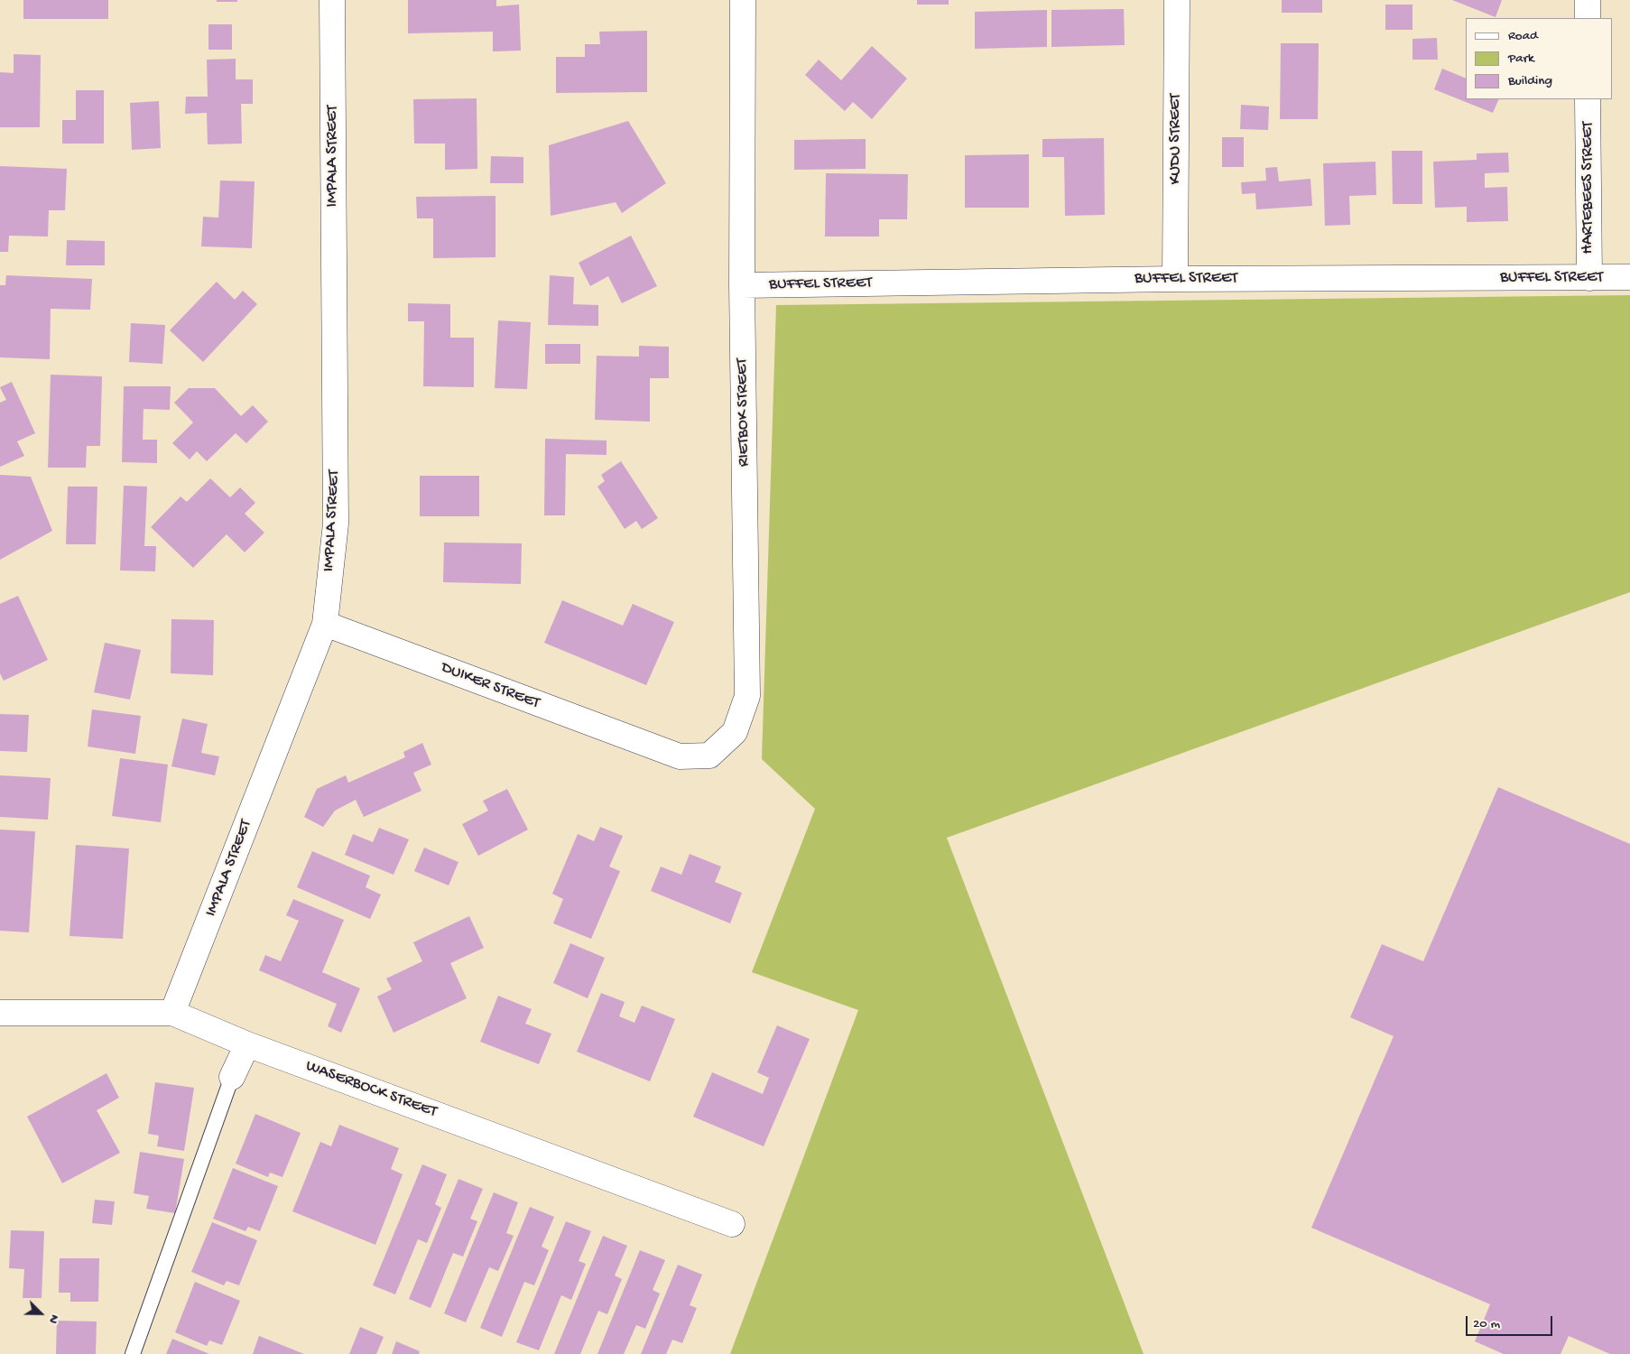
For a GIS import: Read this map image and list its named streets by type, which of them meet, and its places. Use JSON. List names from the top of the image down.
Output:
{
  "streets": {
    "street": [
      "KUDU STREET",
      "IMPALA STREET",
      "HARTEBEES STREET",
      "BUFFEL STREET",
      "RIETBOK STREET",
      "DUIKER STREET",
      "WASERBOCK STREET"
    ]
  },
  "crossings": [
    ["KUDU STREET", "BUFFEL STREET"],
    ["IMPALA STREET", "DUIKER STREET"],
    ["IMPALA STREET", "WASERBOCK STREET"],
    ["HARTEBEES STREET", "BUFFEL STREET"],
    ["BUFFEL STREET", "RIETBOK STREET"],
    ["RIETBOK STREET", "DUIKER STREET"]
  ],
  "legend": ["Road", "Park", "Building"],
  "scale_bar": "20 m",
  "north": "bottom right"
}
